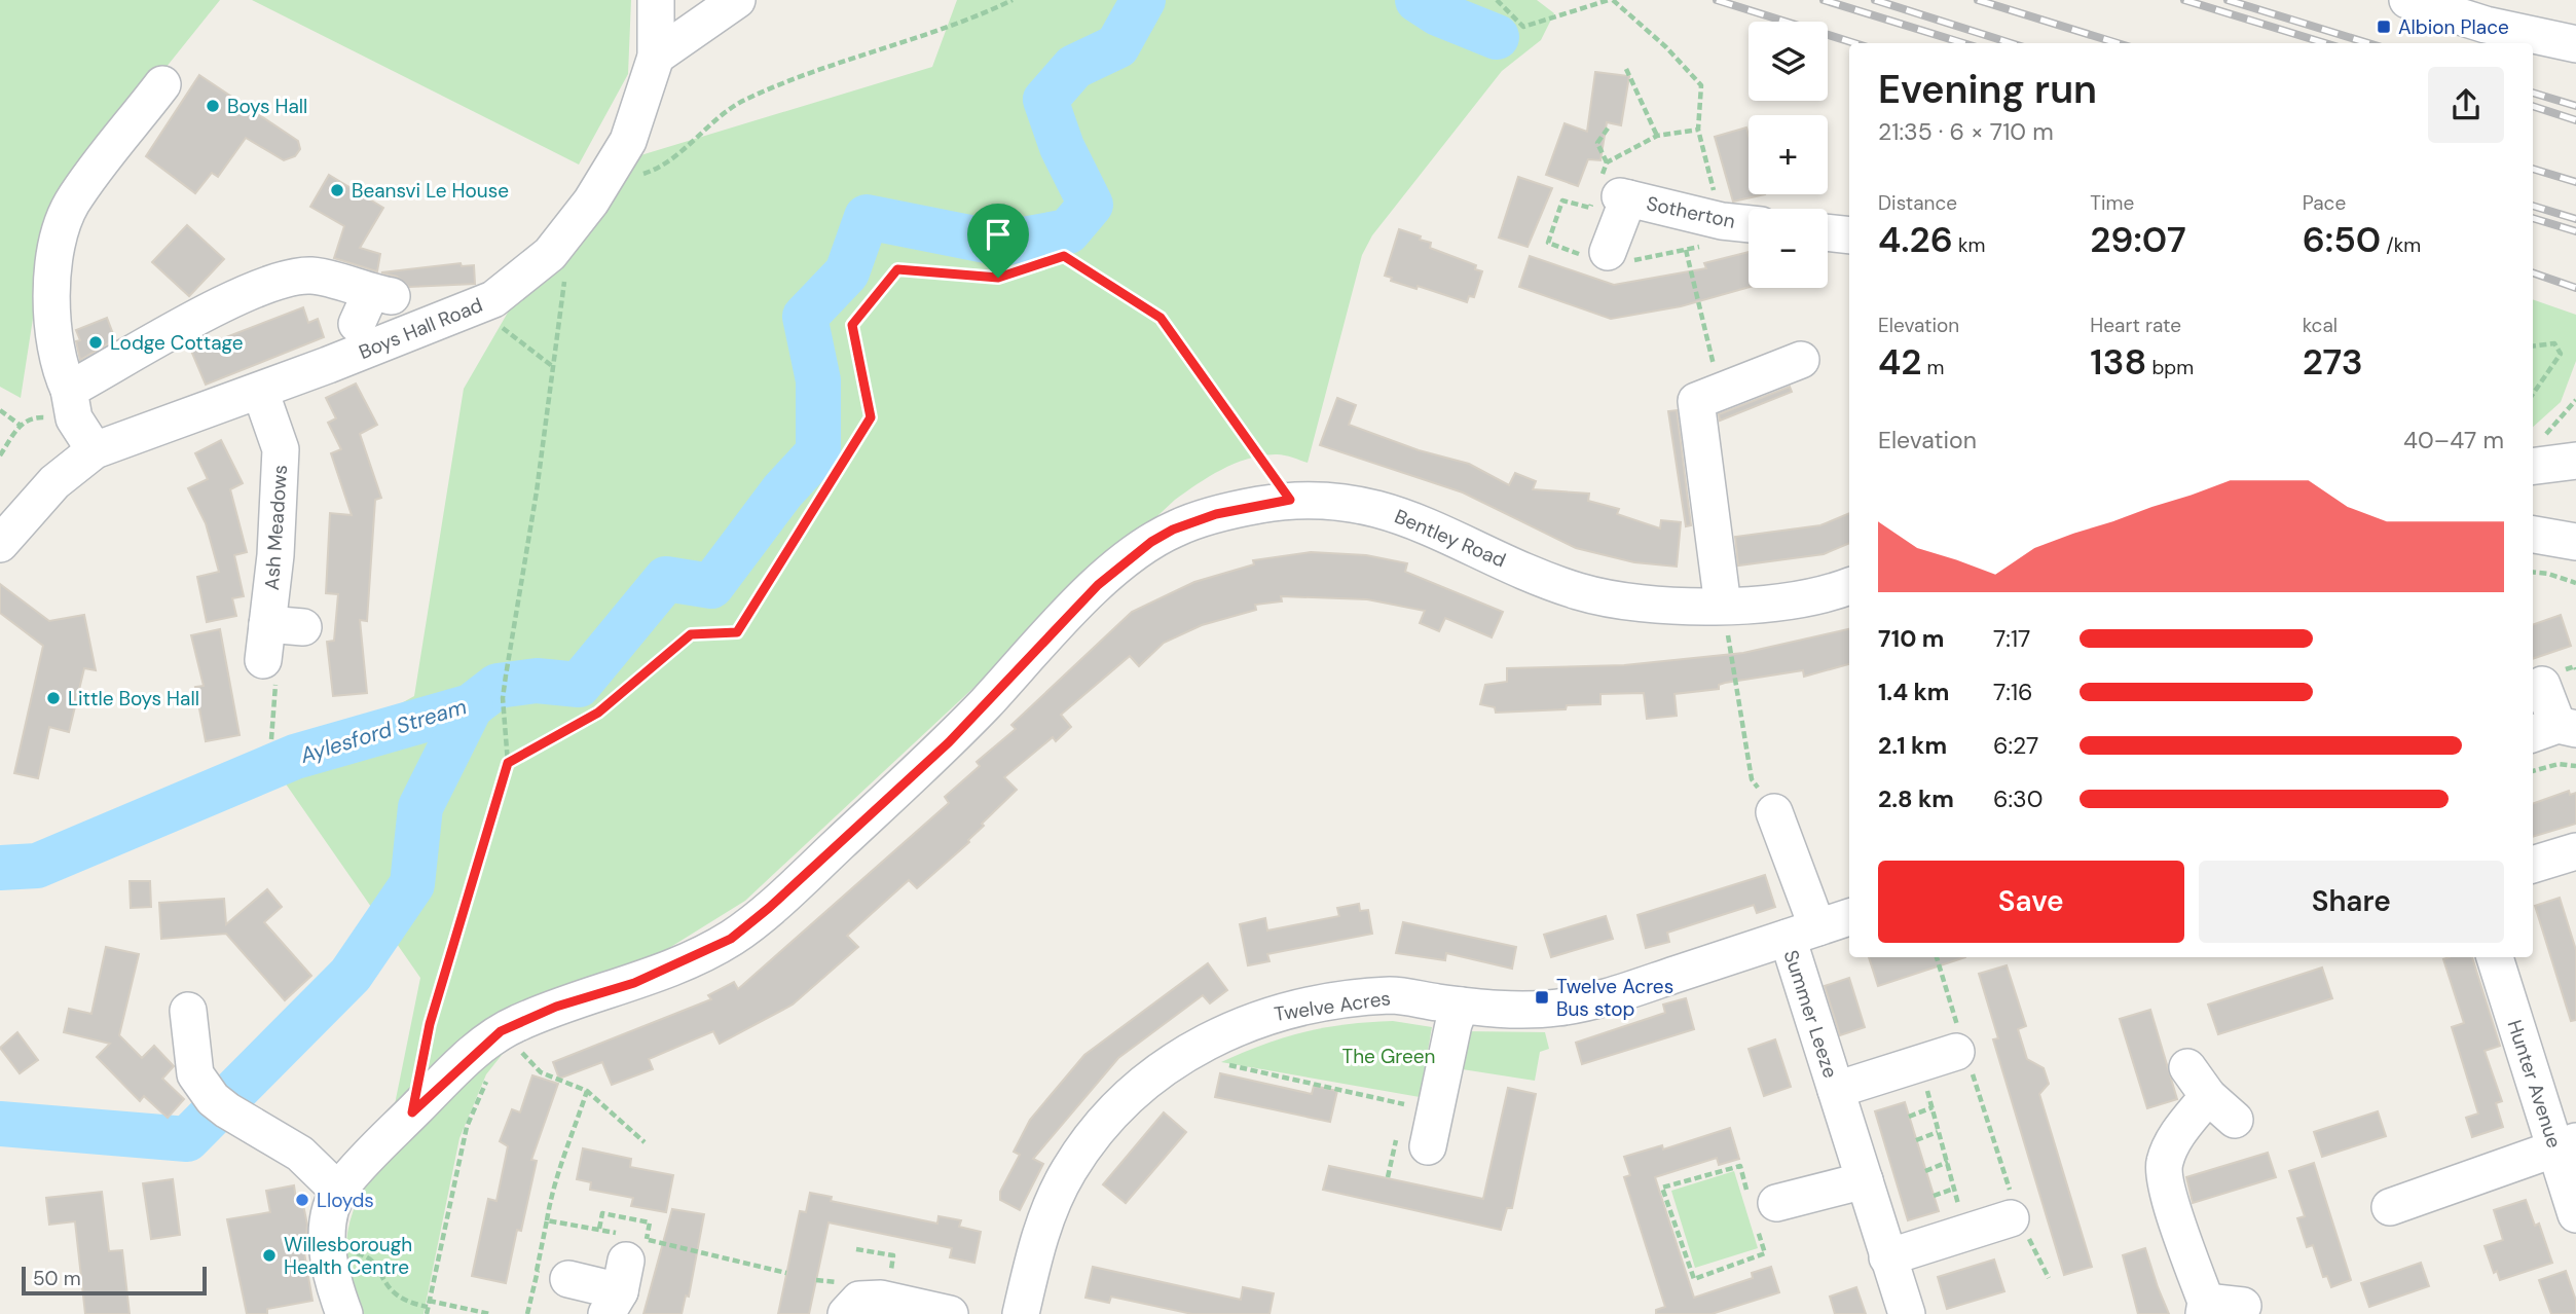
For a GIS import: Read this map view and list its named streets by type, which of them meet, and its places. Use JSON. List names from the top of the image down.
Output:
{
  "streets": {
    "street": [
      "Sotherton",
      "Boys Hall Road",
      "Ash Meadows",
      "Bentley Road",
      "Twelve Acres",
      "Summer Leeze",
      "Hunter Avenue"
    ]
  },
  "crossings": [
    ["Boys Hall Road", "Ash Meadows"],
    ["Twelve Acres", "Summer Leeze"]
  ],
  "water": ["Aylesford Stream"],
  "parks": ["The Green"],
  "places": {
    "transit": ["Albion Place", "Twelve Acres Bus stop"],
    "other": [
      "Boys Hall",
      "Beansvi Le House",
      "Lodge Cottage",
      "Little Boys Hall",
      "Lloyds",
      "Willesborough Health Centre"
    ]
  },
  "scale_bar": "50 m",
  "page": {
    "map_buttons": ["+", "−"],
    "heading": ["Evening run", "21:35 · 6 × 710 m"],
    "stats": [
      ["Distance", "4.26 km"],
      ["Time", "29:07"],
      ["Pace", "6:50 /km"],
      ["Elevation", "42 m"],
      ["Heart rate", "138 bpm"],
      ["kcal", "273"]
    ],
    "chart": ["Elevation", "40–47 m"],
    "list": [
      {
        "name": "710 m",
        "note": "7:17"
      },
      {
        "name": "1.4 km",
        "note": "7:16"
      },
      {
        "name": "2.1 km",
        "note": "6:27"
      },
      {
        "name": "2.8 km",
        "note": "6:30"
      }
    ],
    "buttons": ["Save", "Share"],
    "scale": "50 m"
  }
}
